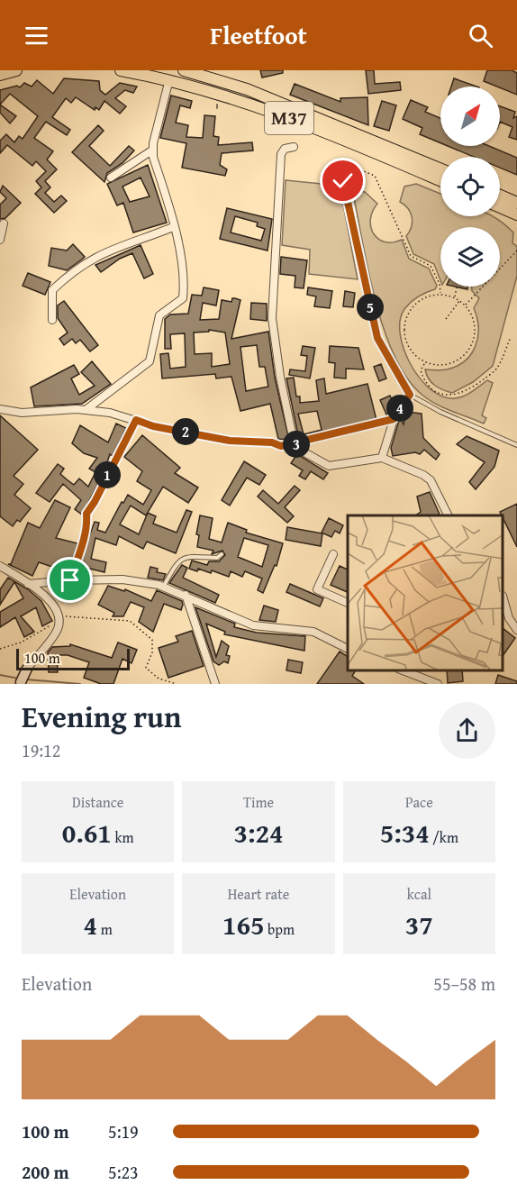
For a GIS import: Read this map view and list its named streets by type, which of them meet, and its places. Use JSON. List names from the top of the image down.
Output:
{
  "streets": {
    "main road": ["M37"]
  },
  "scale_bar": "100 m",
  "north": "top right",
  "page": {
    "header": "Fleetfoot",
    "pins": [
      "5",
      "4",
      "2",
      "3",
      "1"
    ],
    "scale": "100 m",
    "heading": ["Evening run", "19:12"],
    "stats": [
      ["Distance", "0.61 km"],
      ["Time", "3:24"],
      ["Pace", "5:34 /km"],
      ["Elevation", "4 m"],
      ["Heart rate", "165 bpm"],
      ["kcal", "37"]
    ],
    "chart": ["Elevation", "55–58 m"],
    "list": [
      {
        "name": "100 m",
        "note": "5:19"
      },
      {
        "name": "200 m",
        "note": "5:23"
      }
    ]
  }
}
